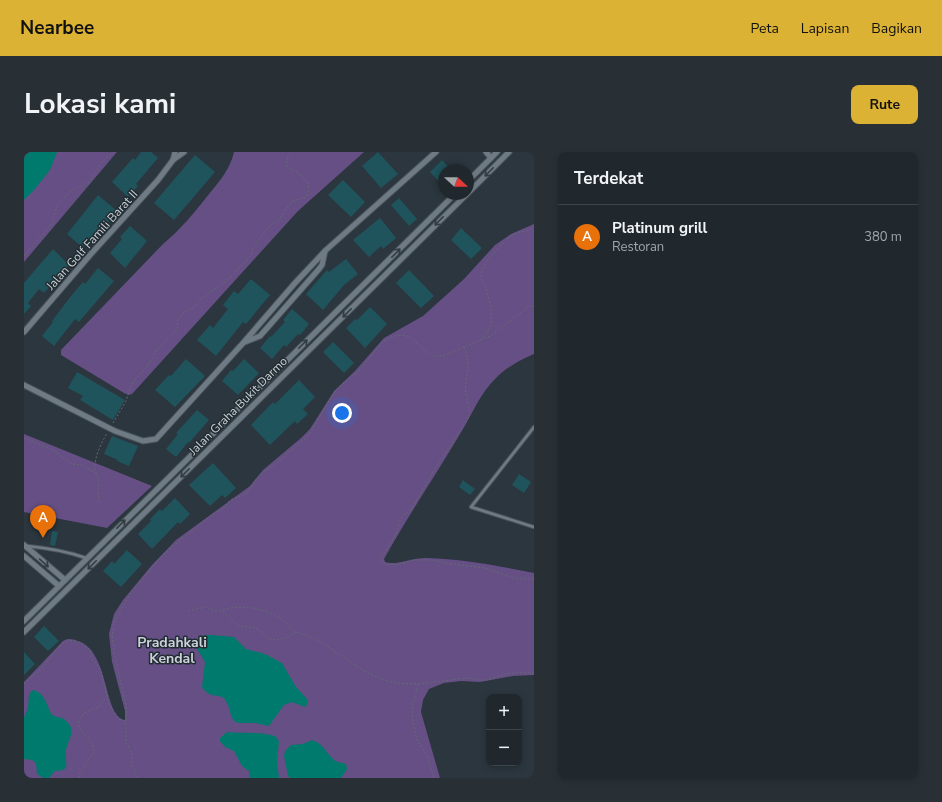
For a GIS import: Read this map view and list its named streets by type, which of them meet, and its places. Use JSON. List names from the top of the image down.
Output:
{
  "streets": {
    "street": ["Jalan Golf Famili Barat II", "Jalan Graha Bukit Darmo"]
  },
  "districts": ["Pradahkali Kendal"],
  "north": "right",
  "page": {
    "header": "Nearbee",
    "nav": ["Peta", "Lapisan", "Bagikan"],
    "title": "Lokasi kami",
    "buttons": "Rute",
    "heading": "Terdekat",
    "list": [
      {
        "mark": "A",
        "name": "Platinum grill",
        "note": "Restoran",
        "value": "380 m"
      }
    ],
    "pins": "A",
    "map_buttons": ["+", "−"]
  }
}
